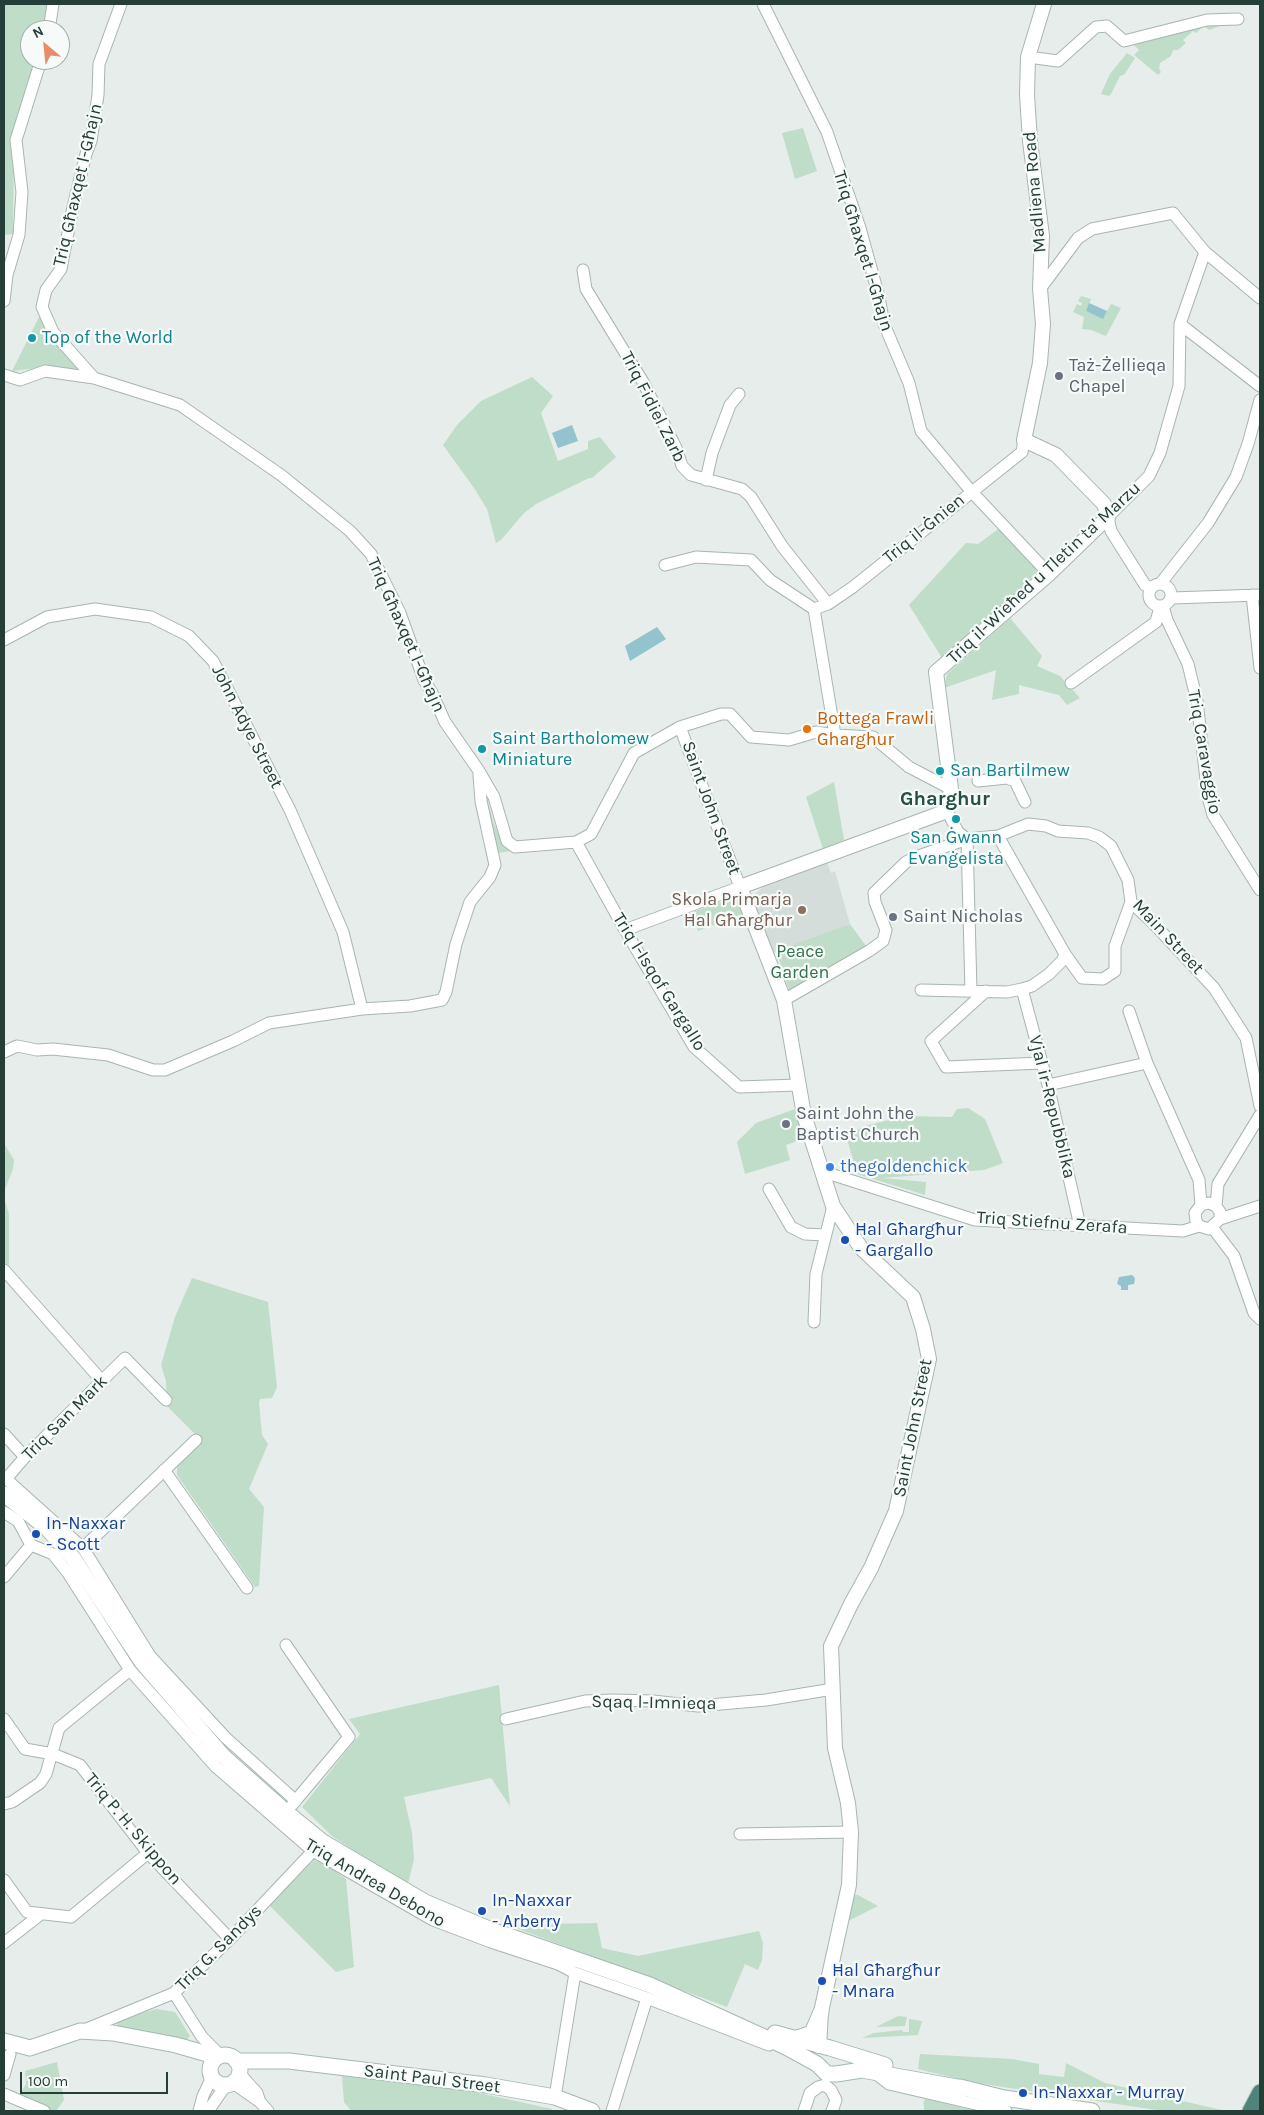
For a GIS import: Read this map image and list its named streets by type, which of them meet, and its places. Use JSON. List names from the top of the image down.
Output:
{
  "streets": {
    "main road": ["Triq Andrea Debono", "Saint Paul Street"],
    "street": [
      "Triq Għaxqet l-Għajn",
      "Madliena Road",
      "Triq Fidiel Zarb",
      "Triq il-Ġnien",
      "Triq il-Wieħed u Tletin ta' Marzu",
      "John Adye Street",
      "Triq Caravaggio",
      "Saint John Street",
      "Main Street",
      "Triq l-Isqof Gargallo",
      "Vjal ir-Repubblika",
      "Triq Stiefnu Zerafa",
      "Triq San Mark",
      "Sqaq l-Imnieqa",
      "Triq P. H. Skippon",
      "Triq G. Sandys"
    ]
  },
  "crossings": [
    ["Triq Għaxqet l-Għajn", "Triq il-Ġnien"],
    ["Triq Għaxqet l-Għajn", "Triq il-Wieħed u Tletin ta' Marzu"],
    ["Triq Għaxqet l-Għajn", "Triq l-Isqof Gargallo"],
    ["Madliena Road", "Triq il-Ġnien"],
    ["Triq Fidiel Zarb", "Triq il-Ġnien"],
    ["Saint John Street", "Triq l-Isqof Gargallo"],
    ["Saint John Street", "Triq Stiefnu Zerafa"],
    ["Saint John Street", "Sqaq l-Imnieqa"],
    ["Saint John Street", "Triq Andrea Debono"],
    ["Vjal ir-Repubblika", "Triq Stiefnu Zerafa"],
    ["Triq P. H. Skippon", "Triq G. Sandys"],
    ["Triq Andrea Debono", "Triq G. Sandys"],
    ["Triq G. Sandys", "Saint Paul Street"]
  ],
  "districts": ["Gharghur"],
  "parks": ["Peace Garden"],
  "places": [
    "Top of the World",
    "Taż-Żellieqa Chapel",
    "Bottega Frawli Gharghur",
    "Saint Bartholomew Miniature",
    "San Bartilmew",
    "San Ġwann Evanġelista",
    "Skola Primarja Ħal Għargħur",
    "Saint Nicholas",
    "Saint John the Baptist Church",
    "thegoldenchick",
    "Ħal Għargħur - Gargallo",
    "In-Naxxar - Scott",
    "In-Naxxar - Arberry",
    "Ħal Għargħur - Mnara",
    "In-Naxxar - Murray"
  ],
  "scale_bar": "100 m",
  "north": "top left"
}
